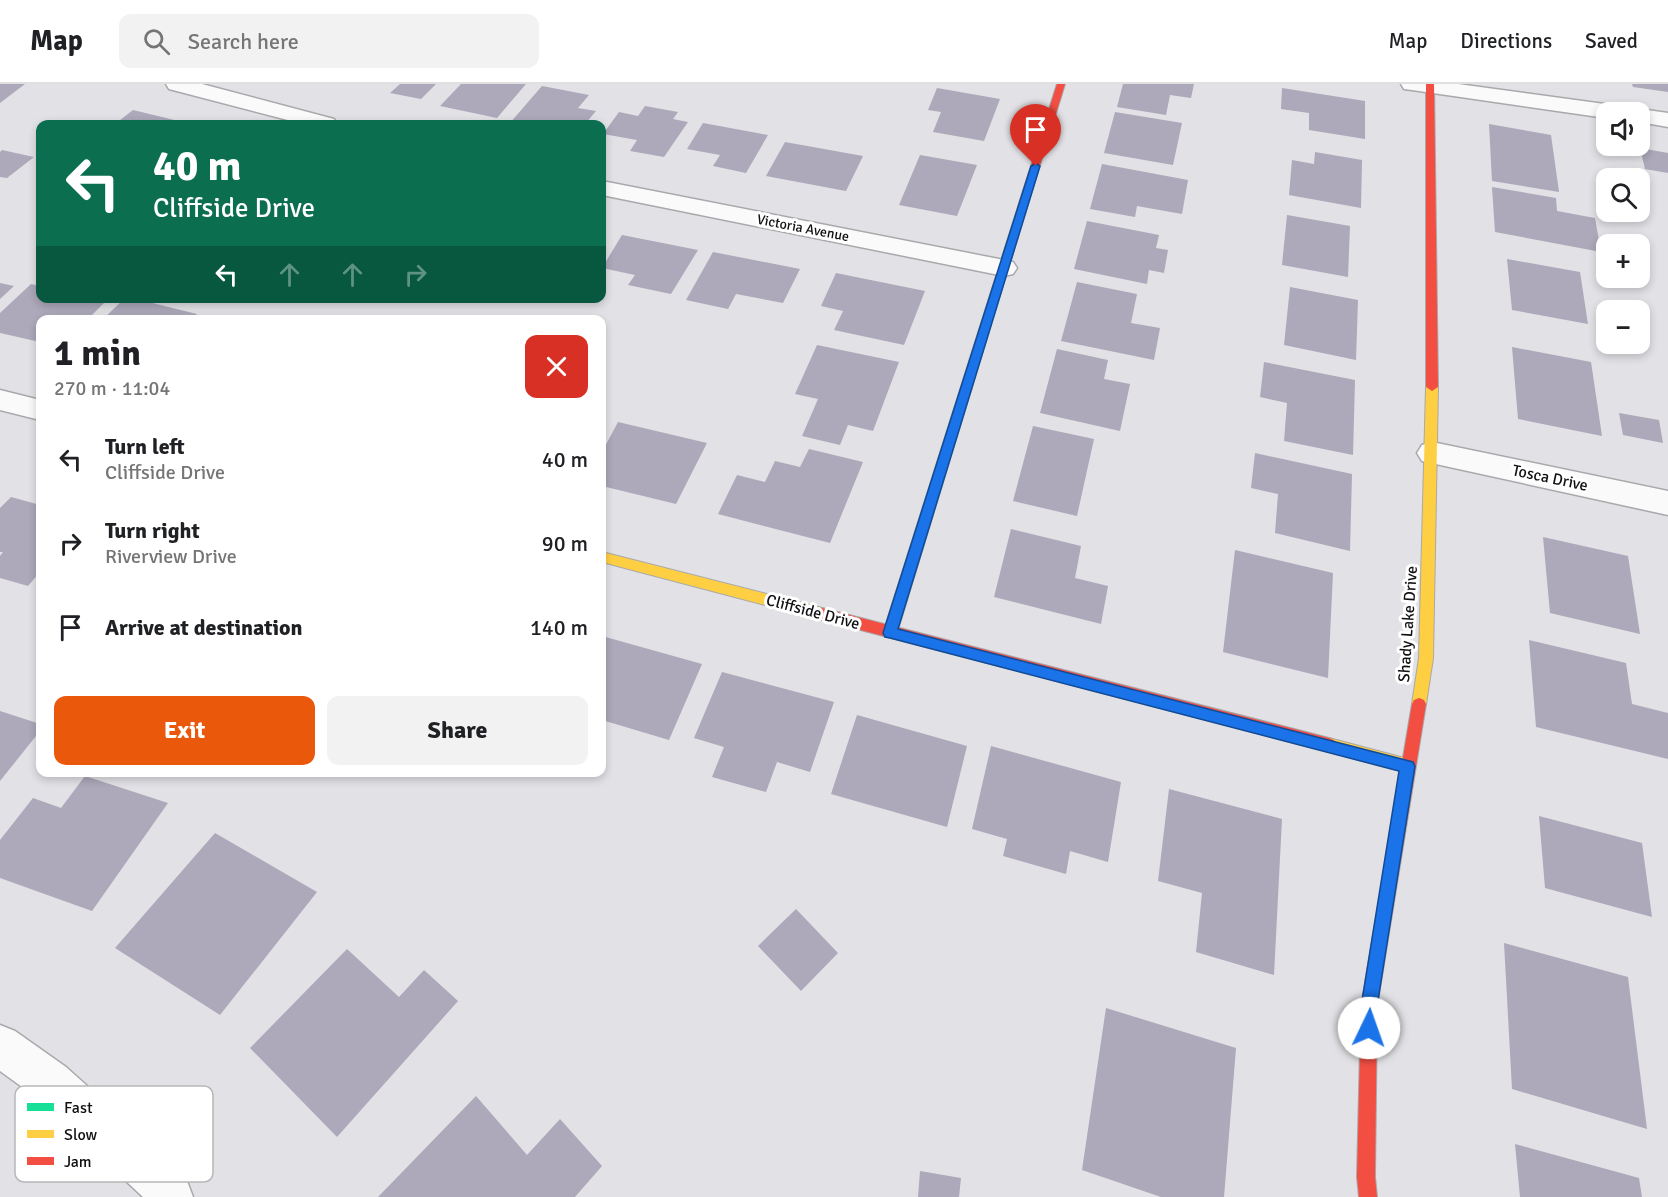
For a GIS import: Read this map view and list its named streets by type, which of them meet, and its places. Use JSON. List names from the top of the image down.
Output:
{
  "streets": {
    "street": [
      "Victoria Avenue",
      "Tosca Drive",
      "Cliffside Drive",
      "Shady Lake Drive"
    ]
  },
  "crossings": [
    ["Tosca Drive", "Shady Lake Drive"],
    ["Cliffside Drive", "Shady Lake Drive"]
  ],
  "legend": ["Fast", "Slow", "Jam"],
  "page": {
    "header": "Map",
    "search": "Search here",
    "nav": ["Map", "Directions", "Saved"],
    "map_buttons": ["+", "−"],
    "turn": ["40 m", "Cliffside Drive"],
    "heading": ["1 min", "270 m · 11:04"],
    "list": [
      {
        "name": "Turn left",
        "note": "Cliffside Drive",
        "value": "40 m"
      },
      {
        "name": "Turn right",
        "note": "Riverview Drive",
        "value": "90 m"
      },
      {
        "name": "Arrive at destination",
        "value": "140 m"
      }
    ],
    "buttons": ["Exit", "Share"]
  }
}
